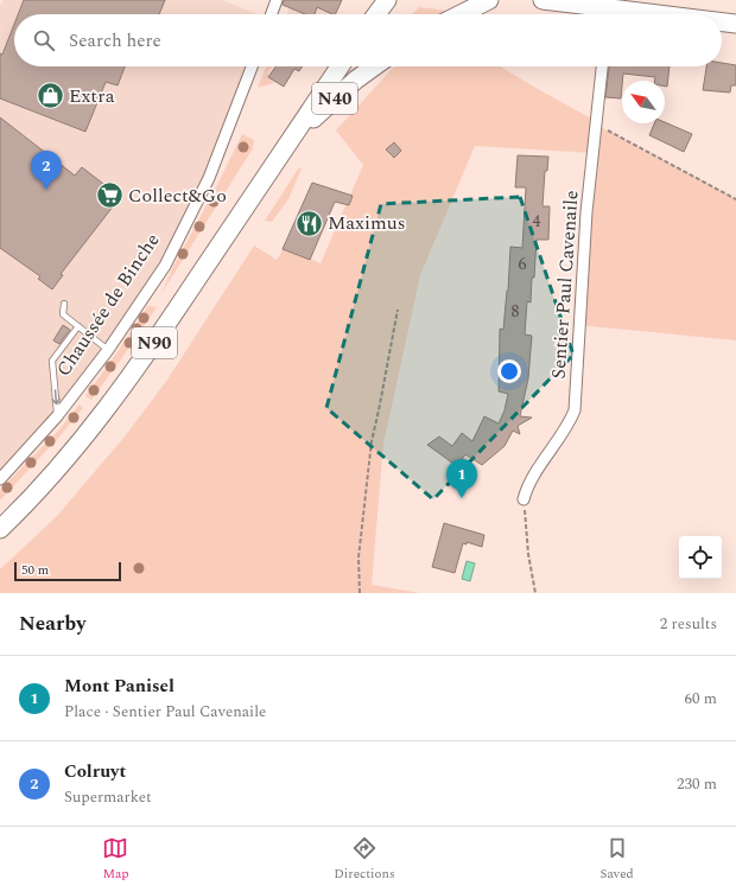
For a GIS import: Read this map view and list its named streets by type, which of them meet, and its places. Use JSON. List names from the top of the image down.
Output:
{
  "streets": {
    "main road": ["N40", "N90"],
    "street": ["Sentier Paul Cavenaile", "Chaussée de Binche"]
  },
  "crossings": [
    ["N40", "N90"]
  ],
  "places": {
    "shop": ["Extra"],
    "supermarket": ["Collect&Go"],
    "restaurant": ["Maximus"]
  },
  "house_numbers": ["4", "6", "8"],
  "scale_bar": "50 m",
  "north": "top left",
  "page": {
    "search": "Search here",
    "pins": ["2", "1"],
    "scale": "50 m",
    "heading": ["Nearby", "2 results"],
    "list": [
      {
        "mark": "1",
        "name": "Mont Panisel",
        "note": "Place · Sentier Paul Cavenaile",
        "value": "60 m"
      },
      {
        "mark": "2",
        "name": "Colruyt",
        "note": "Supermarket",
        "value": "230 m"
      }
    ],
    "nav": ["Map", "Directions", "Saved"]
  }
}
